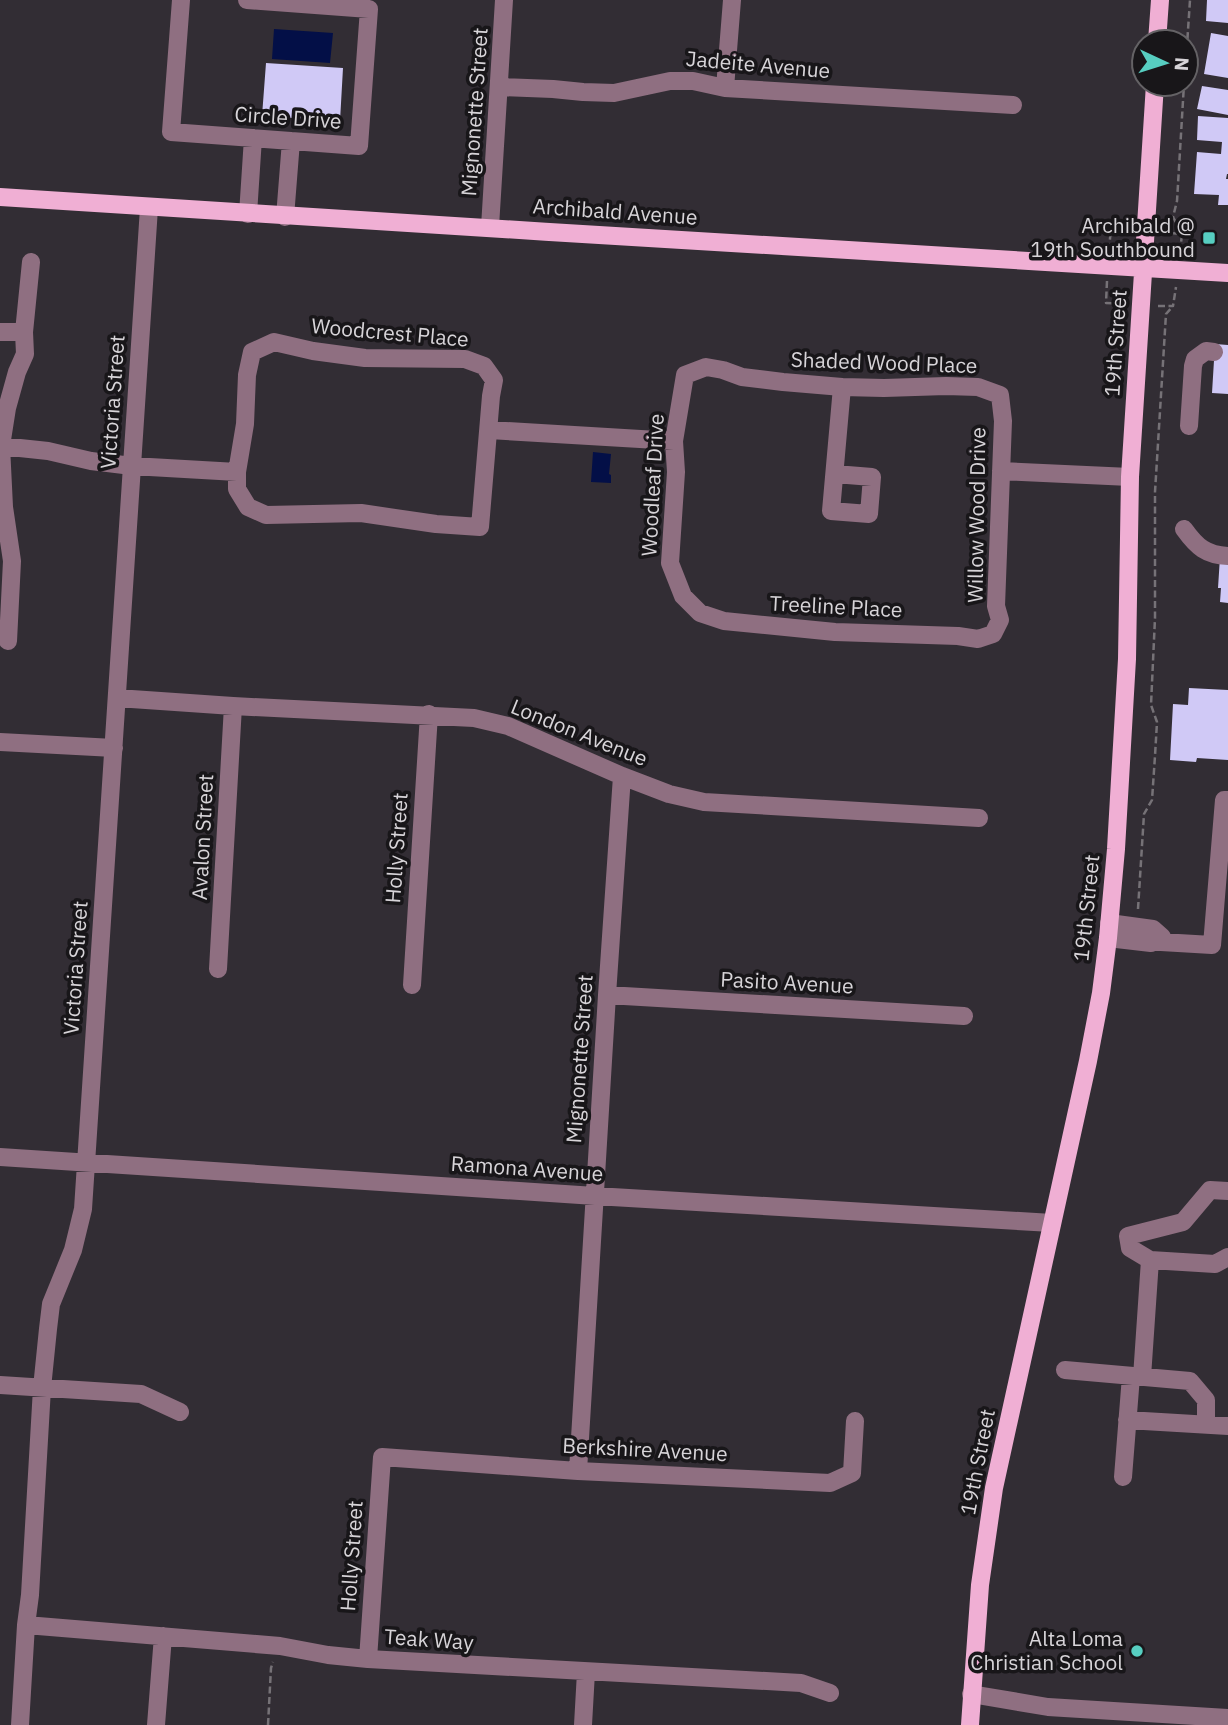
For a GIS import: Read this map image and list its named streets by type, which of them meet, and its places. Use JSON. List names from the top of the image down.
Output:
{
  "streets": {
    "main road": ["Archibald Avenue", "19th Street"],
    "street": [
      "Jadeite Avenue",
      "Mignonette Street",
      "Circle Drive",
      "Woodcrest Place",
      "Shaded Wood Place",
      "Victoria Street",
      "Woodleaf Drive",
      "Willow Wood Drive",
      "Treeline Place",
      "London Avenue",
      "Avalon Street",
      "Holly Street",
      "Pasito Avenue",
      "Ramona Avenue",
      "Berkshire Avenue",
      "Teak Way"
    ]
  },
  "crossings": [
    ["Jadeite Avenue", "Mignonette Street"],
    ["Mignonette Street", "Archibald Avenue"],
    ["Mignonette Street", "London Avenue"],
    ["Mignonette Street", "Pasito Avenue"],
    ["Mignonette Street", "Ramona Avenue"],
    ["Mignonette Street", "Berkshire Avenue"],
    ["Archibald Avenue", "19th Street"],
    ["Archibald Avenue", "Victoria Street"],
    ["19th Street", "Ramona Avenue"],
    ["Shaded Wood Place", "Woodleaf Drive"],
    ["Shaded Wood Place", "Willow Wood Drive"],
    ["Victoria Street", "London Avenue"],
    ["Victoria Street", "Ramona Avenue"],
    ["Victoria Street", "Teak Way"],
    ["Woodleaf Drive", "Treeline Place"],
    ["Willow Wood Drive", "Treeline Place"],
    ["London Avenue", "Avalon Street"],
    ["London Avenue", "Holly Street"],
    ["Holly Street", "Berkshire Avenue"],
    ["Holly Street", "Teak Way"]
  ],
  "places": {
    "transit": ["Archibald @ 19th Southbound"],
    "other": ["Alta Loma Christian School"]
  },
  "north": "right"
}
